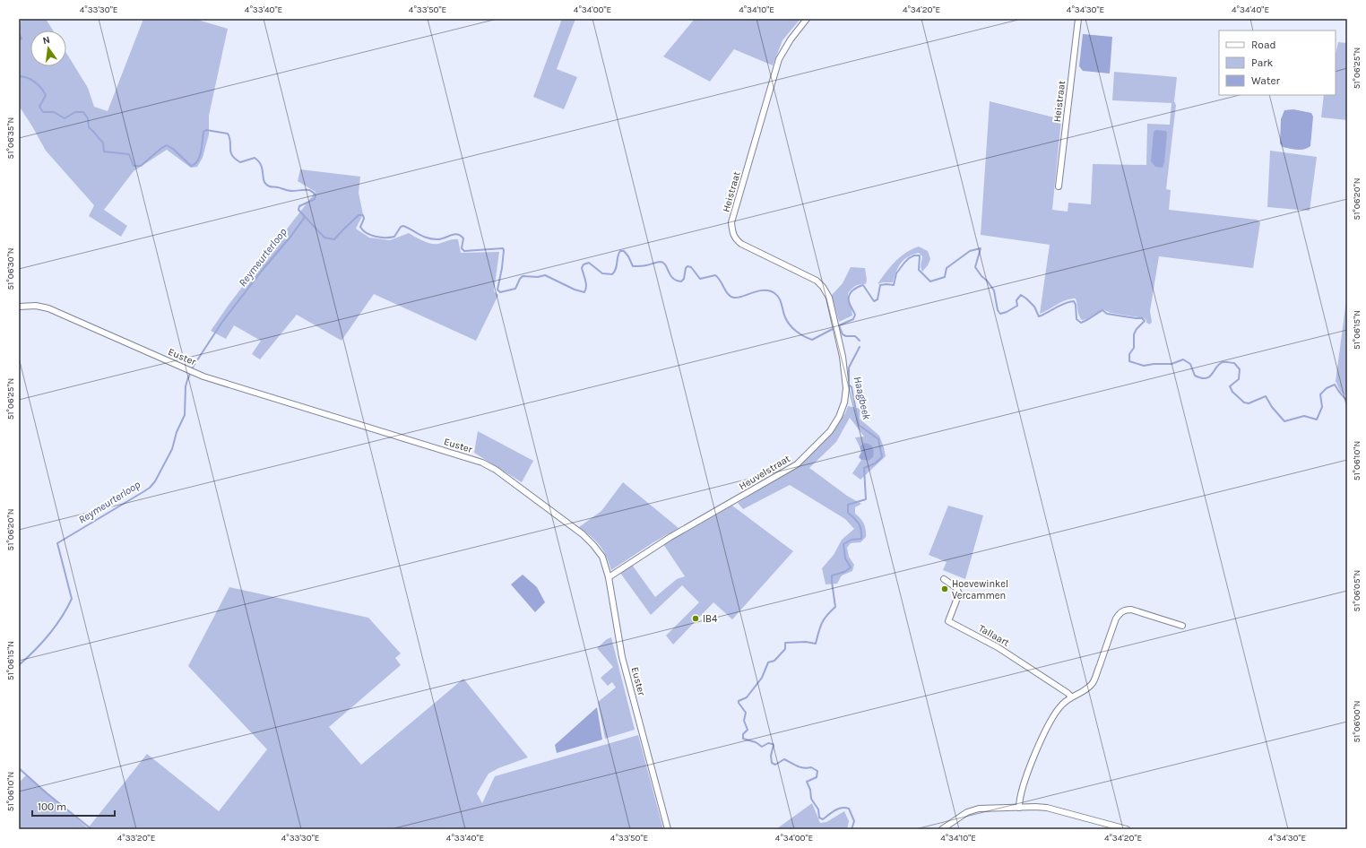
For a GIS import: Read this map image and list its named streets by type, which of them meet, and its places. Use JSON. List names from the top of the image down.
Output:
{
  "streets": {
    "street": [
      "Heistraat",
      "Euster",
      "Heuvelstraat",
      "Tallaart"
    ]
  },
  "crossings": [
    ["Heistraat", "Heuvelstraat"],
    ["Euster", "Heuvelstraat"]
  ],
  "water": ["Reymeurterloop", "Haagbeek"],
  "places": ["Hoevewinkel Vercammen", "IB4"],
  "legend": ["Road", "Park", "Water"],
  "scale_bar": "100 m",
  "north": "top",
  "coordinates": [
    "4°33'30\"E",
    "4°33'40\"E",
    "4°33'50\"E",
    "4°34'00\"E",
    "4°34'10\"E",
    "4°34'20\"E",
    "4°34'30\"E",
    "4°34'40\"E",
    "51°06'25\"N",
    "51°06'35\"N",
    "51°06'20\"N",
    "51°06'30\"N",
    "51°06'15\"N",
    "51°06'10\"N",
    "51°06'05\"N",
    "51°06'00\"N",
    "4°33'20\"E"
  ]
}
